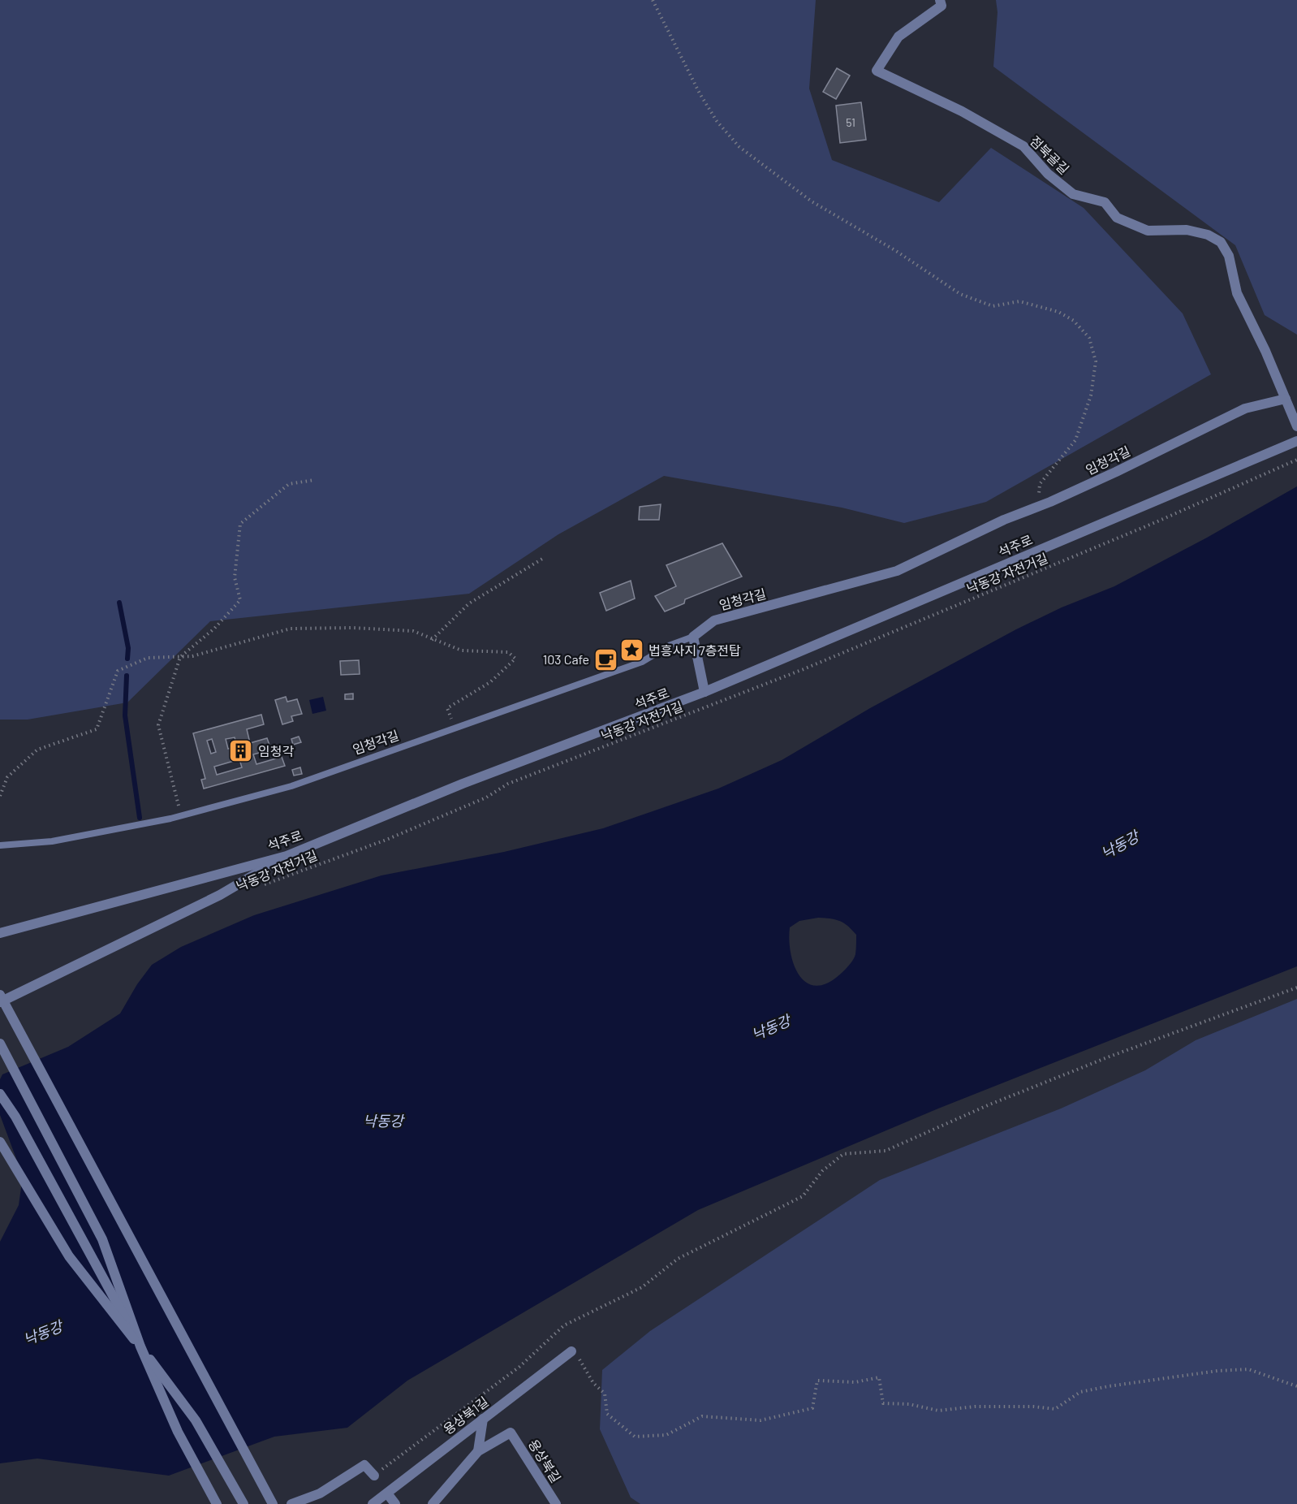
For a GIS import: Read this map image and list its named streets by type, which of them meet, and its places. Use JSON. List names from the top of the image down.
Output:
{
  "streets": {
    "street": [
      "점북골길",
      "임청각길",
      "석주로",
      "용상북1길",
      "용상북길"
    ],
    "path": ["낙동강 자전거길"]
  },
  "crossings": [
    ["점북골길", "임청각길"]
  ],
  "water": ["낙동강"],
  "places": {
    "place": ["법흥사지 7층전탑"],
    "cafe": ["103 Cafe"],
    "building": ["임청각"]
  },
  "house_numbers": ["51"]
}
